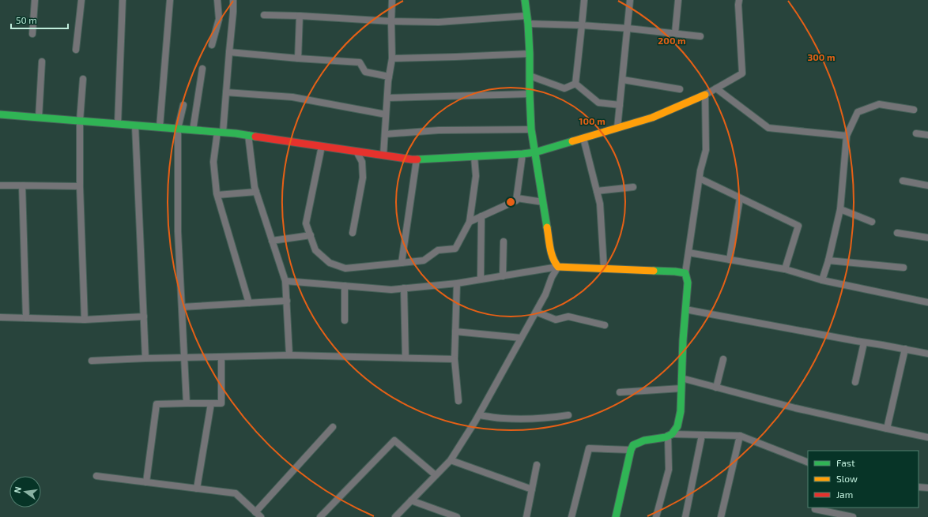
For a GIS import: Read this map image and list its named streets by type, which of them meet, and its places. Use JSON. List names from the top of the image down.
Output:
{
  "legend": ["Fast", "Slow", "Jam"],
  "scale_bar": "50 m",
  "north": "left",
  "rings": ["200 m", "300 m", "100 m"]
}
